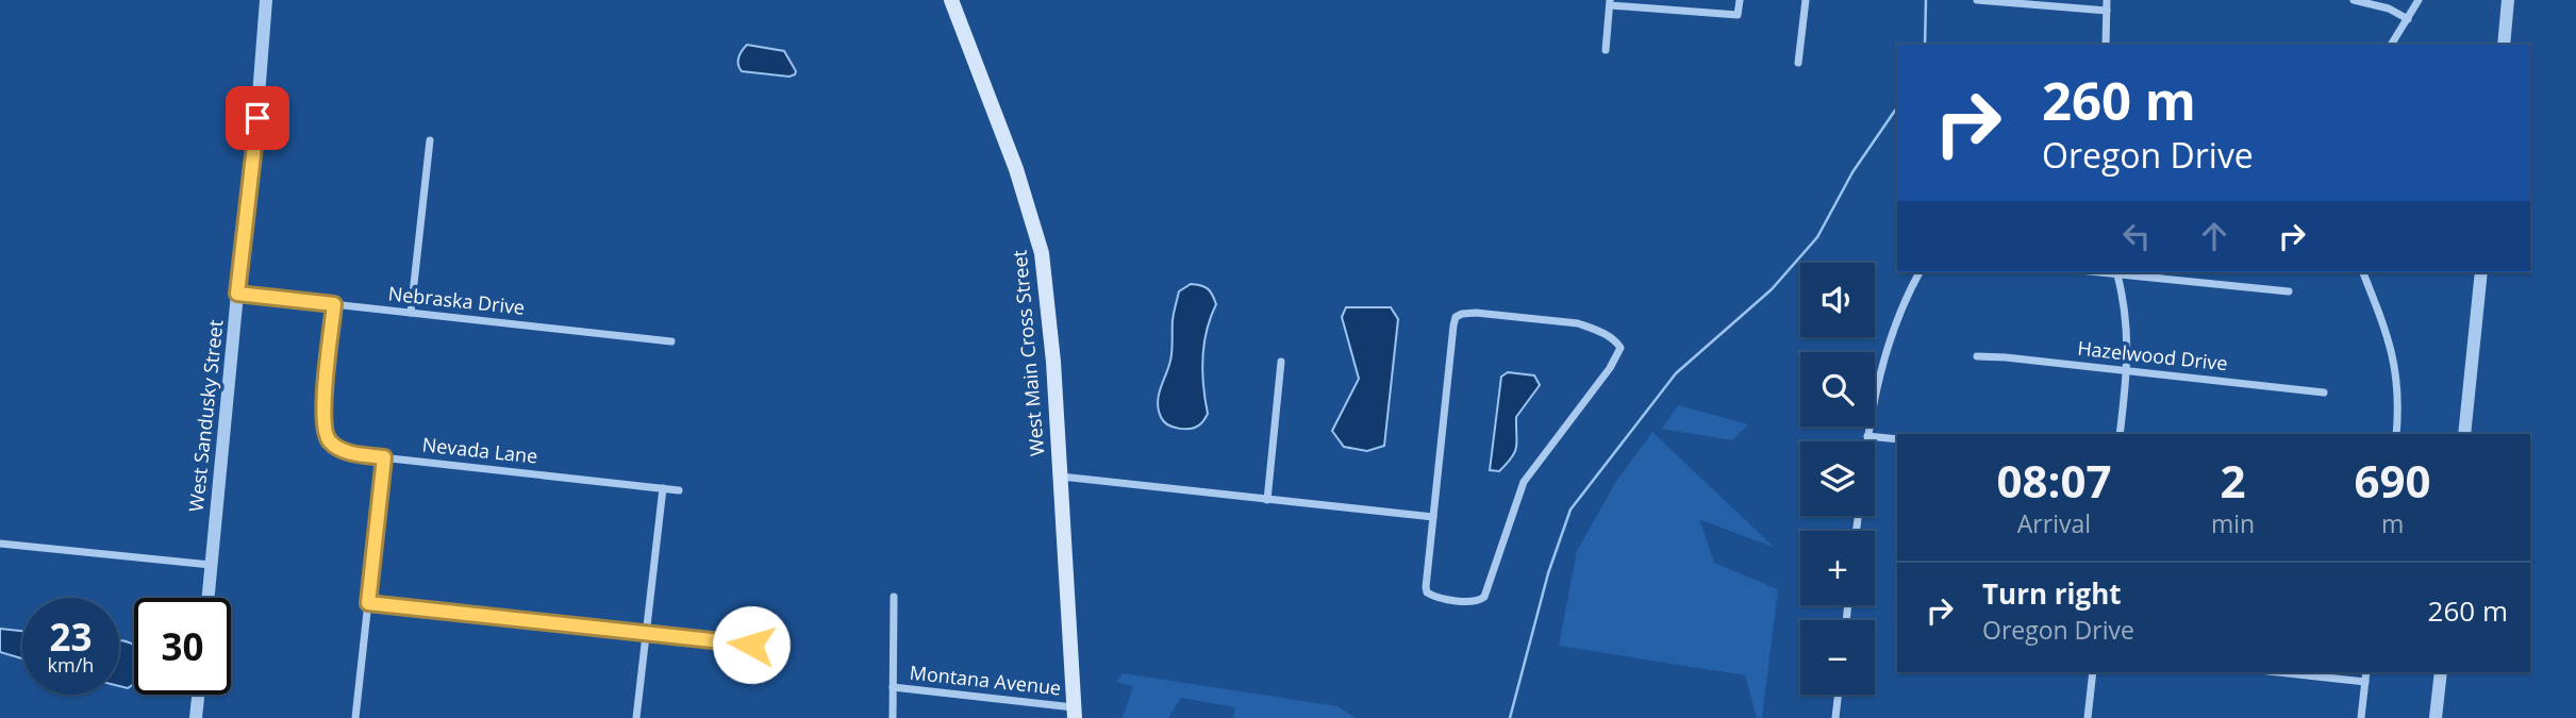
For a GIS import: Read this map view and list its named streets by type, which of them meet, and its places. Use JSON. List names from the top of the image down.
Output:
{
  "streets": {
    "main road": ["West Main Cross Street"],
    "street": [
      "Nebraska Drive",
      "Hazelwood Drive",
      "West Sandusky Street",
      "Nevada Lane",
      "Montana Avenue"
    ]
  },
  "crossings": [
    ["Nebraska Drive", "West Sandusky Street"],
    ["Nebraska Drive", "Nevada Lane"],
    ["West Main Cross Street", "Montana Avenue"]
  ],
  "page": {
    "turn": ["260 m", "Oregon Drive"],
    "map_buttons": ["+", "−"],
    "eta": [
      "08:07",
      "Arrival",
      "2",
      "min",
      "690",
      "m"
    ],
    "list": [
      {
        "name": "Turn right",
        "note": "Oregon Drive",
        "value": "260 m"
      }
    ],
    "speed": "23 km/h",
    "limit": "30"
  }
}
